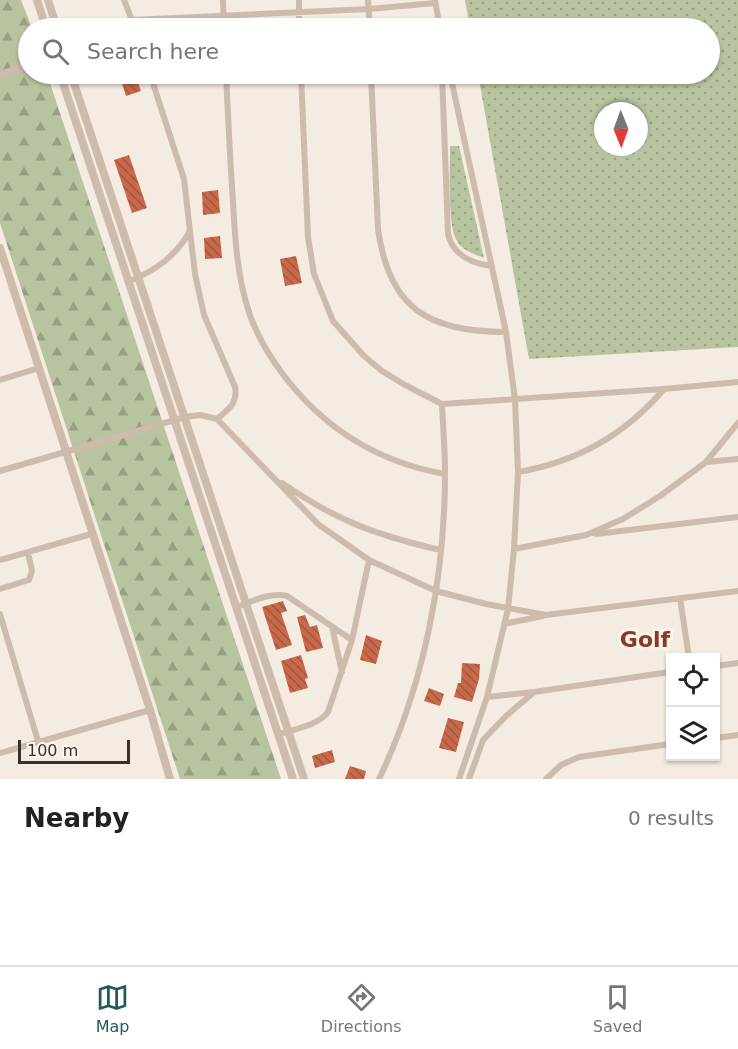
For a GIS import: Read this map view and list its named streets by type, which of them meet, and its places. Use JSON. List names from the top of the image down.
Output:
{
  "districts": ["Golf"],
  "scale_bar": "100 m",
  "north": "bottom",
  "page": {
    "search": "Search here",
    "scale": "100 m",
    "heading": ["Nearby", "0 results"],
    "nav": ["Map", "Directions", "Saved"]
  }
}
